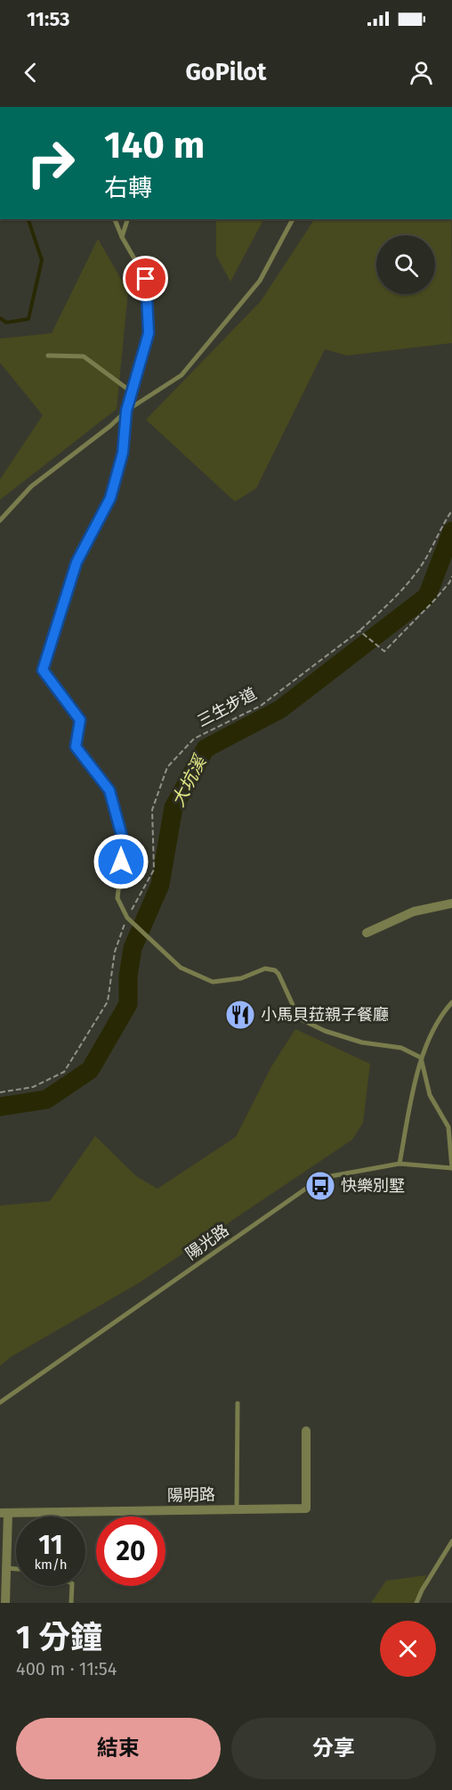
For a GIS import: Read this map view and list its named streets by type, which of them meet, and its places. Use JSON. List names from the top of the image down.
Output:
{
  "streets": {
    "street": ["陽明路"],
    "lane": ["陽光路"],
    "path": ["三生步道"]
  },
  "water": ["大坑溪"],
  "places": {
    "restaurant": ["小馬貝菈親子餐廳"],
    "bus stop": ["快樂別墅"]
  },
  "page": {
    "status": "11:53",
    "header": "GoPilot",
    "turn": ["140 m", "右轉"],
    "speed": "11 km/h",
    "limit": "20",
    "heading": ["1 分鐘", "400 m · 11:54"],
    "buttons": ["結束", "分享"]
  }
}
